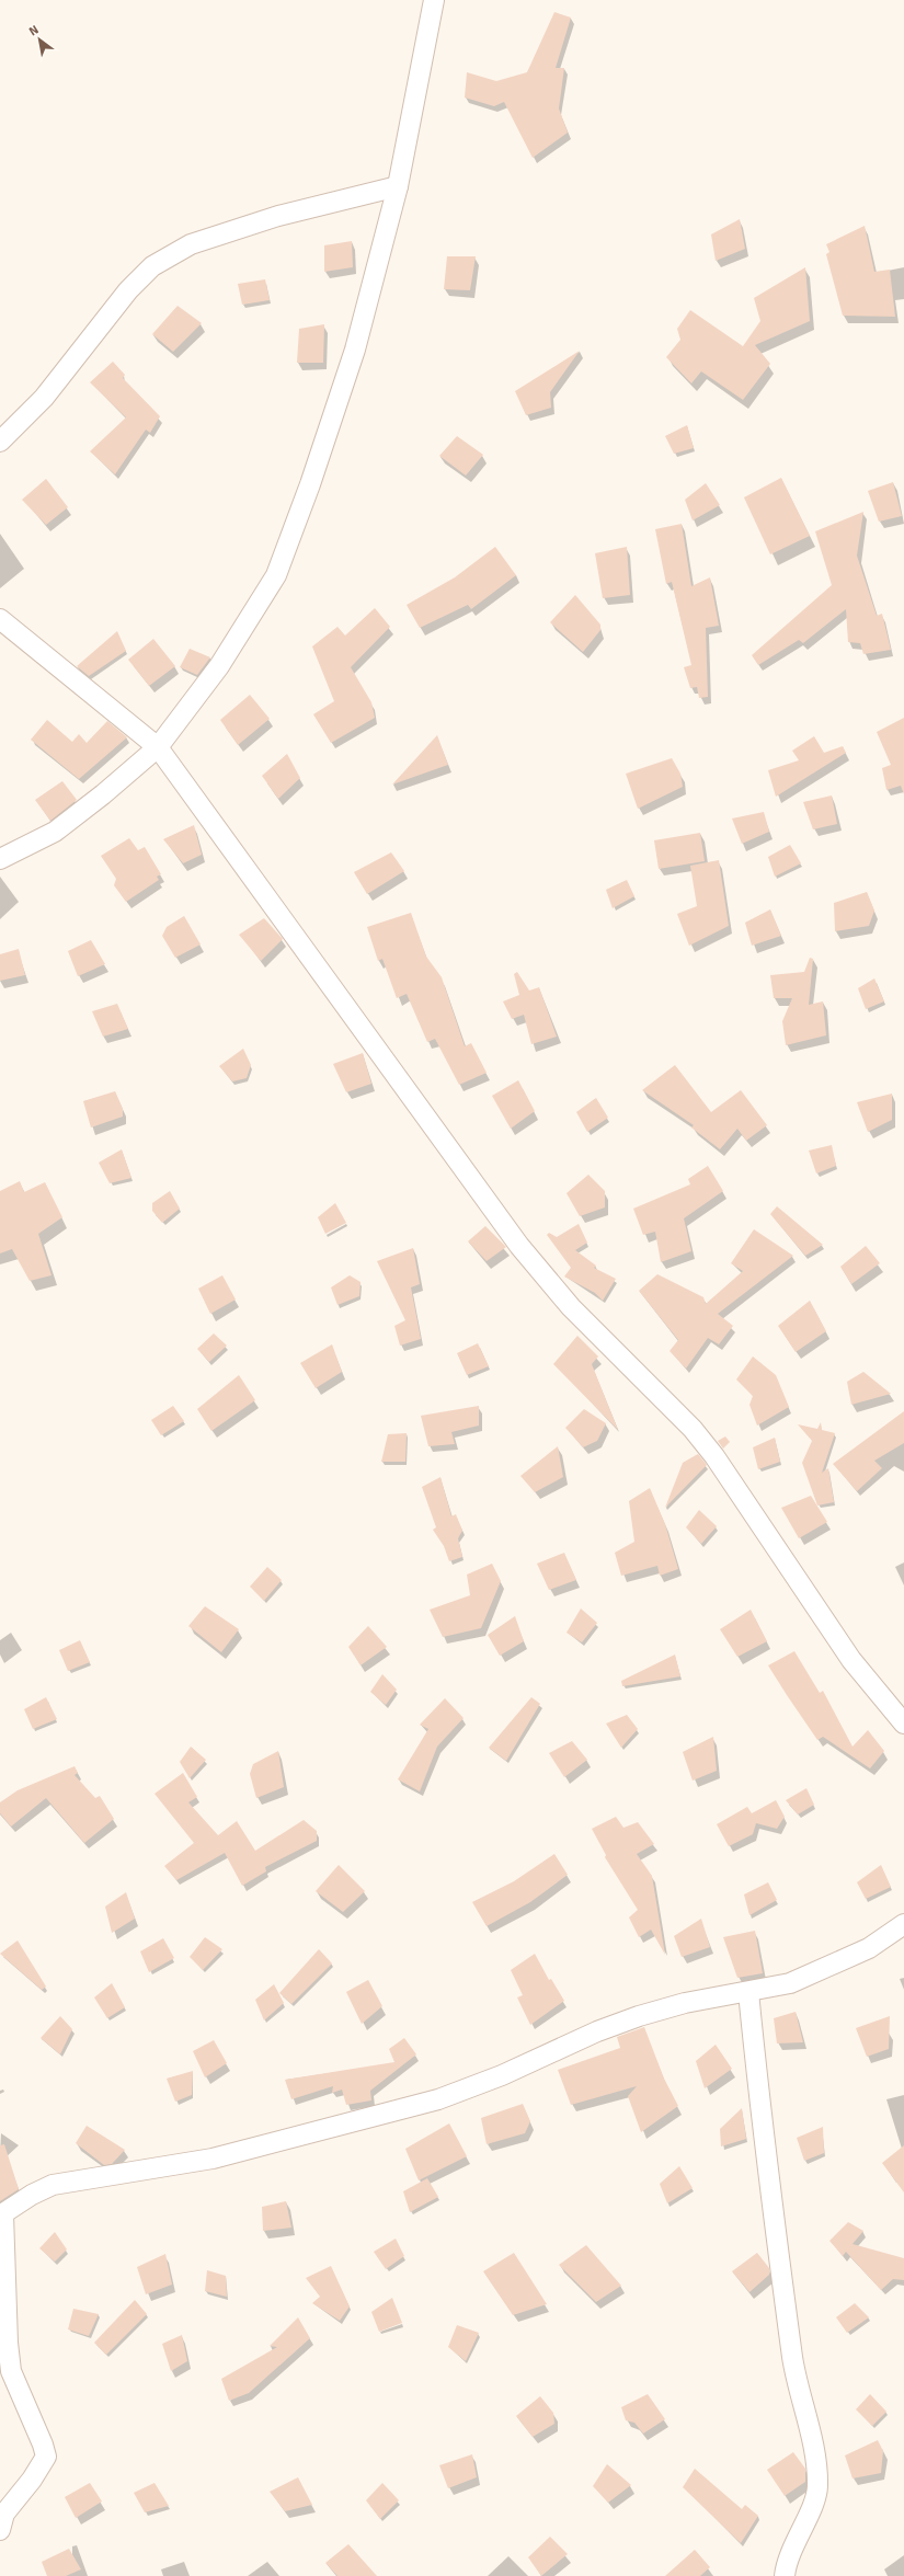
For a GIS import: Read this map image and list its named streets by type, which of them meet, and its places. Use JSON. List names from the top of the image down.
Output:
{
  "north": "top left"
}
